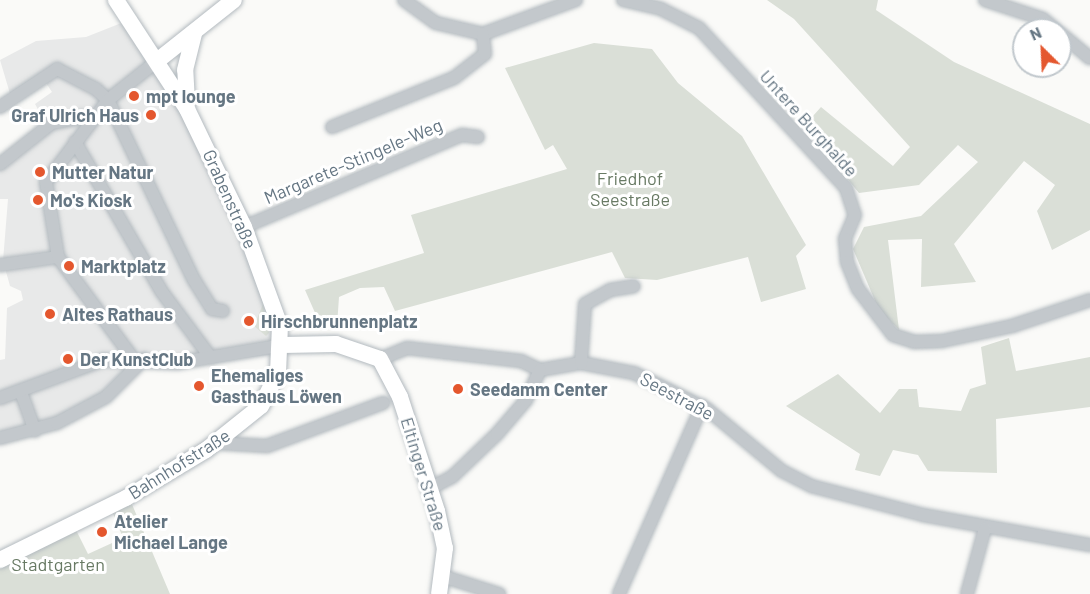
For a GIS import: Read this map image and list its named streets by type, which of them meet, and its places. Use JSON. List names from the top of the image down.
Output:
{
  "streets": {
    "main road": ["Grabenstraße", "Bahnhofstraße", "Eltinger Straße"],
    "street": ["Untere Burghalde", "Margarete-Stingele-Weg", "Seestraße"]
  },
  "crossings": [
    ["Margarete-Stingele-Weg", "Grabenstraße"],
    ["Grabenstraße", "Bahnhofstraße"],
    ["Seestraße", "Eltinger Straße"]
  ],
  "parks": ["Friedhof Seestraße", "Stadtgarten"],
  "places": [
    "mpt lounge",
    "Graf Ulrich Haus",
    "Mutter Natur",
    "Mo's Kiosk",
    "Marktplatz",
    "Altes Rathaus",
    "Hirschbrunnenplatz",
    "Der KunstClub",
    "Ehemaliges Gasthaus Löwen",
    "Seedamm Center",
    "Atelier Michael Lange"
  ],
  "north": "top left"
}
